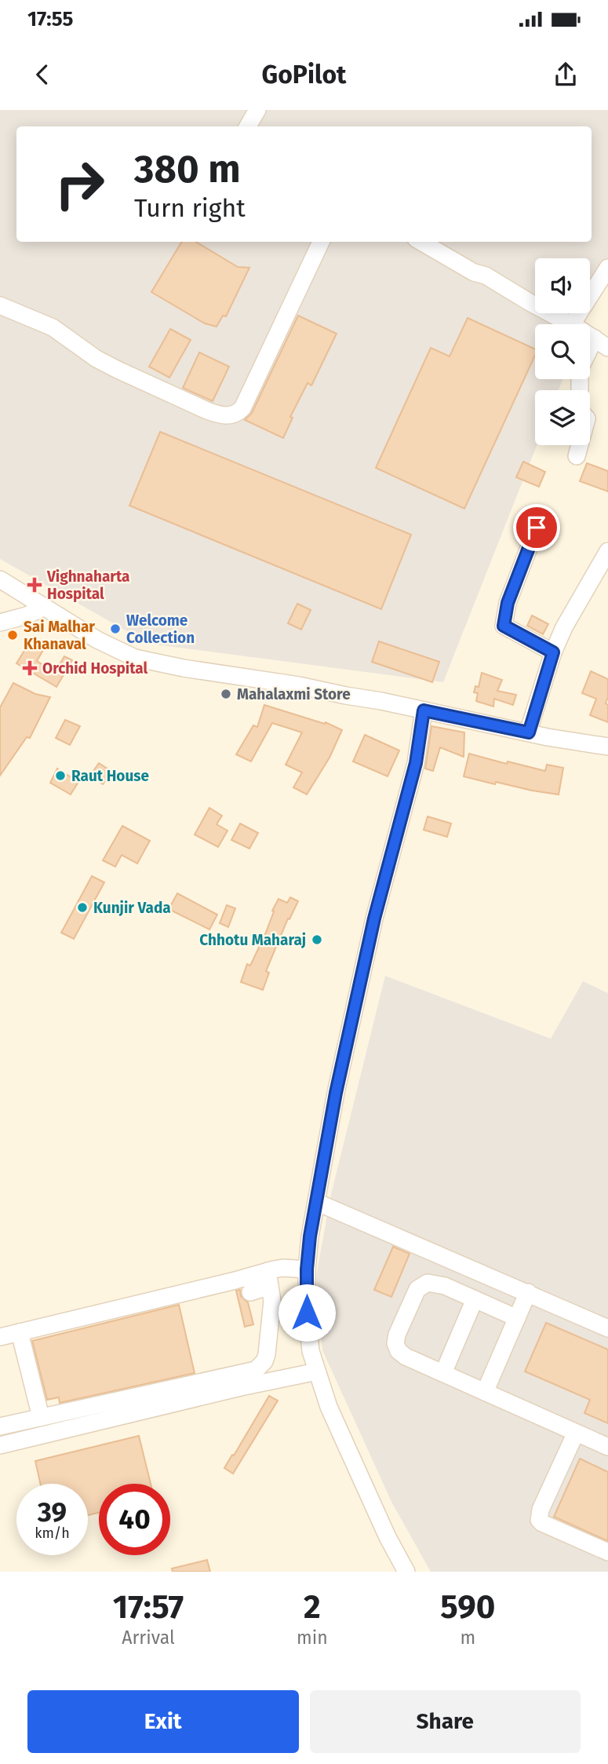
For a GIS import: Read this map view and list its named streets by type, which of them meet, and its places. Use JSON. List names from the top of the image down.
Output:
{
  "places": {
    "health": ["Vighnaharta Hospital", "Orchid Hospital"],
    "other": [
      "Welcome Collection",
      "Sai Malhar Khanaval",
      "Mahalaxmi Store",
      "Raut House",
      "Kunjir Vada",
      "Chhotu Maharaj"
    ]
  },
  "page": {
    "status": "17:55",
    "header": "GoPilot",
    "turn": ["380 m", "Turn right"],
    "speed": "39 km/h",
    "limit": "40",
    "eta": [
      "17:57",
      "Arrival",
      "2",
      "min",
      "590",
      "m"
    ],
    "buttons": ["Exit", "Share"]
  }
}
